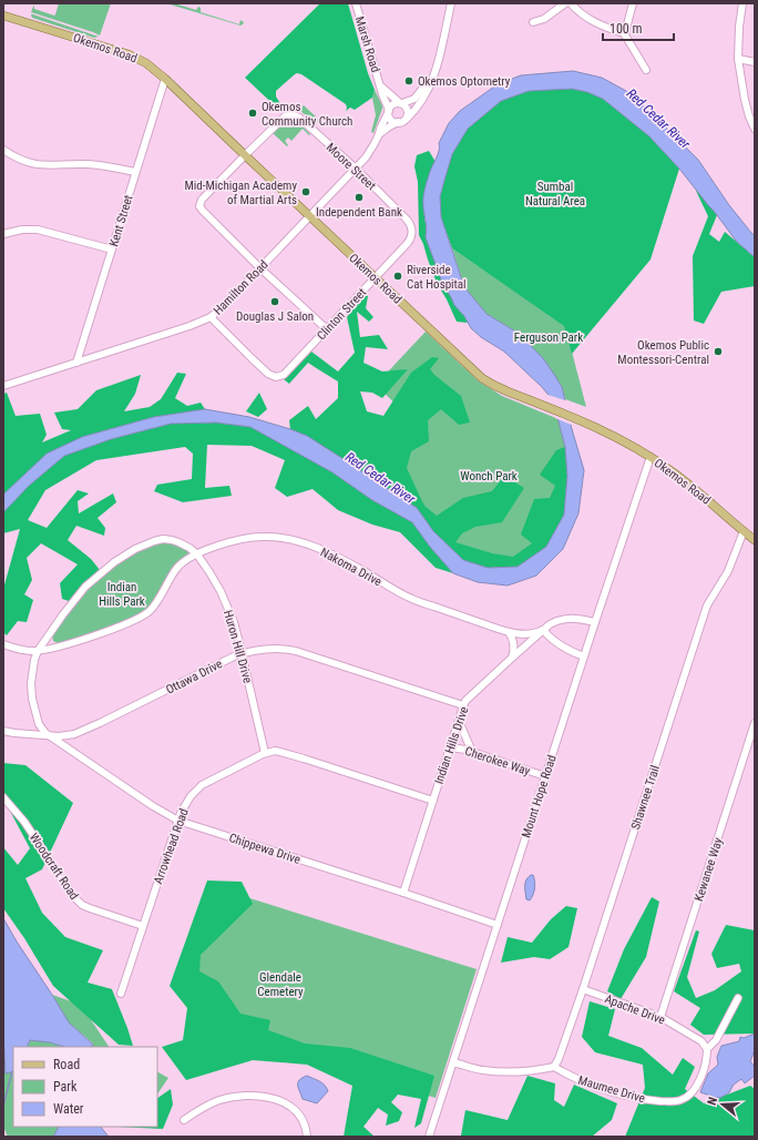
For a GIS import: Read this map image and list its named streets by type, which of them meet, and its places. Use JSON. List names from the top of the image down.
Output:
{
  "streets": {
    "main road": ["Okemos Road"],
    "street": [
      "Marsh Road",
      "Moore Street",
      "Kent Street",
      "Hamilton Road",
      "Clinton Street",
      "Nakoma Drive",
      "Huron Hill Drive",
      "Ottawa Drive",
      "Indian Hills Drive",
      "Cherokee Way",
      "Mount Hope Road",
      "Shawnee Trail",
      "Arrowhead Road",
      "Chippewa Drive",
      "Woodcraft Road",
      "Kewanee Way",
      "Apache Drive",
      "Maumee Drive"
    ]
  },
  "crossings": [
    ["Marsh Road", "Hamilton Road"],
    ["Okemos Road", "Moore Street"],
    ["Okemos Road", "Kent Street"],
    ["Okemos Road", "Hamilton Road"],
    ["Okemos Road", "Clinton Street"],
    ["Okemos Road", "Mount Hope Road"],
    ["Okemos Road", "Shawnee Trail"],
    ["Moore Street", "Hamilton Road"],
    ["Moore Street", "Clinton Street"],
    ["Kent Street", "Hamilton Road"],
    ["Hamilton Road", "Clinton Street"],
    ["Nakoma Drive", "Huron Hill Drive"],
    ["Nakoma Drive", "Indian Hills Drive"],
    ["Huron Hill Drive", "Ottawa Drive"],
    ["Huron Hill Drive", "Arrowhead Road"],
    ["Huron Hill Drive", "Chippewa Drive"],
    ["Ottawa Drive", "Indian Hills Drive"],
    ["Ottawa Drive", "Chippewa Drive"],
    ["Indian Hills Drive", "Cherokee Way"],
    ["Indian Hills Drive", "Mount Hope Road"],
    ["Indian Hills Drive", "Arrowhead Road"],
    ["Indian Hills Drive", "Chippewa Drive"],
    ["Cherokee Way", "Mount Hope Road"],
    ["Mount Hope Road", "Chippewa Drive"],
    ["Shawnee Trail", "Apache Drive"],
    ["Shawnee Trail", "Maumee Drive"],
    ["Arrowhead Road", "Chippewa Drive"],
    ["Arrowhead Road", "Woodcraft Road"],
    ["Kewanee Way", "Apache Drive"],
    ["Apache Drive", "Maumee Drive"]
  ],
  "water": ["Red Cedar River"],
  "parks": [
    "Sumbal Natural Area",
    "Ferguson Park",
    "Wonch Park",
    "Indian Hills Park",
    "Glendale Cemetery"
  ],
  "places": [
    "Okemos Optometry",
    "Okemos Community Church",
    "Mid-Michigan Academy of Martial Arts",
    "Independent Bank",
    "Riverside Cat Hospital",
    "Douglas J Salon",
    "Okemos Public Montessori-Central"
  ],
  "legend": ["Road", "Park", "Water"],
  "scale_bar": "100 m",
  "north": "left"
}
